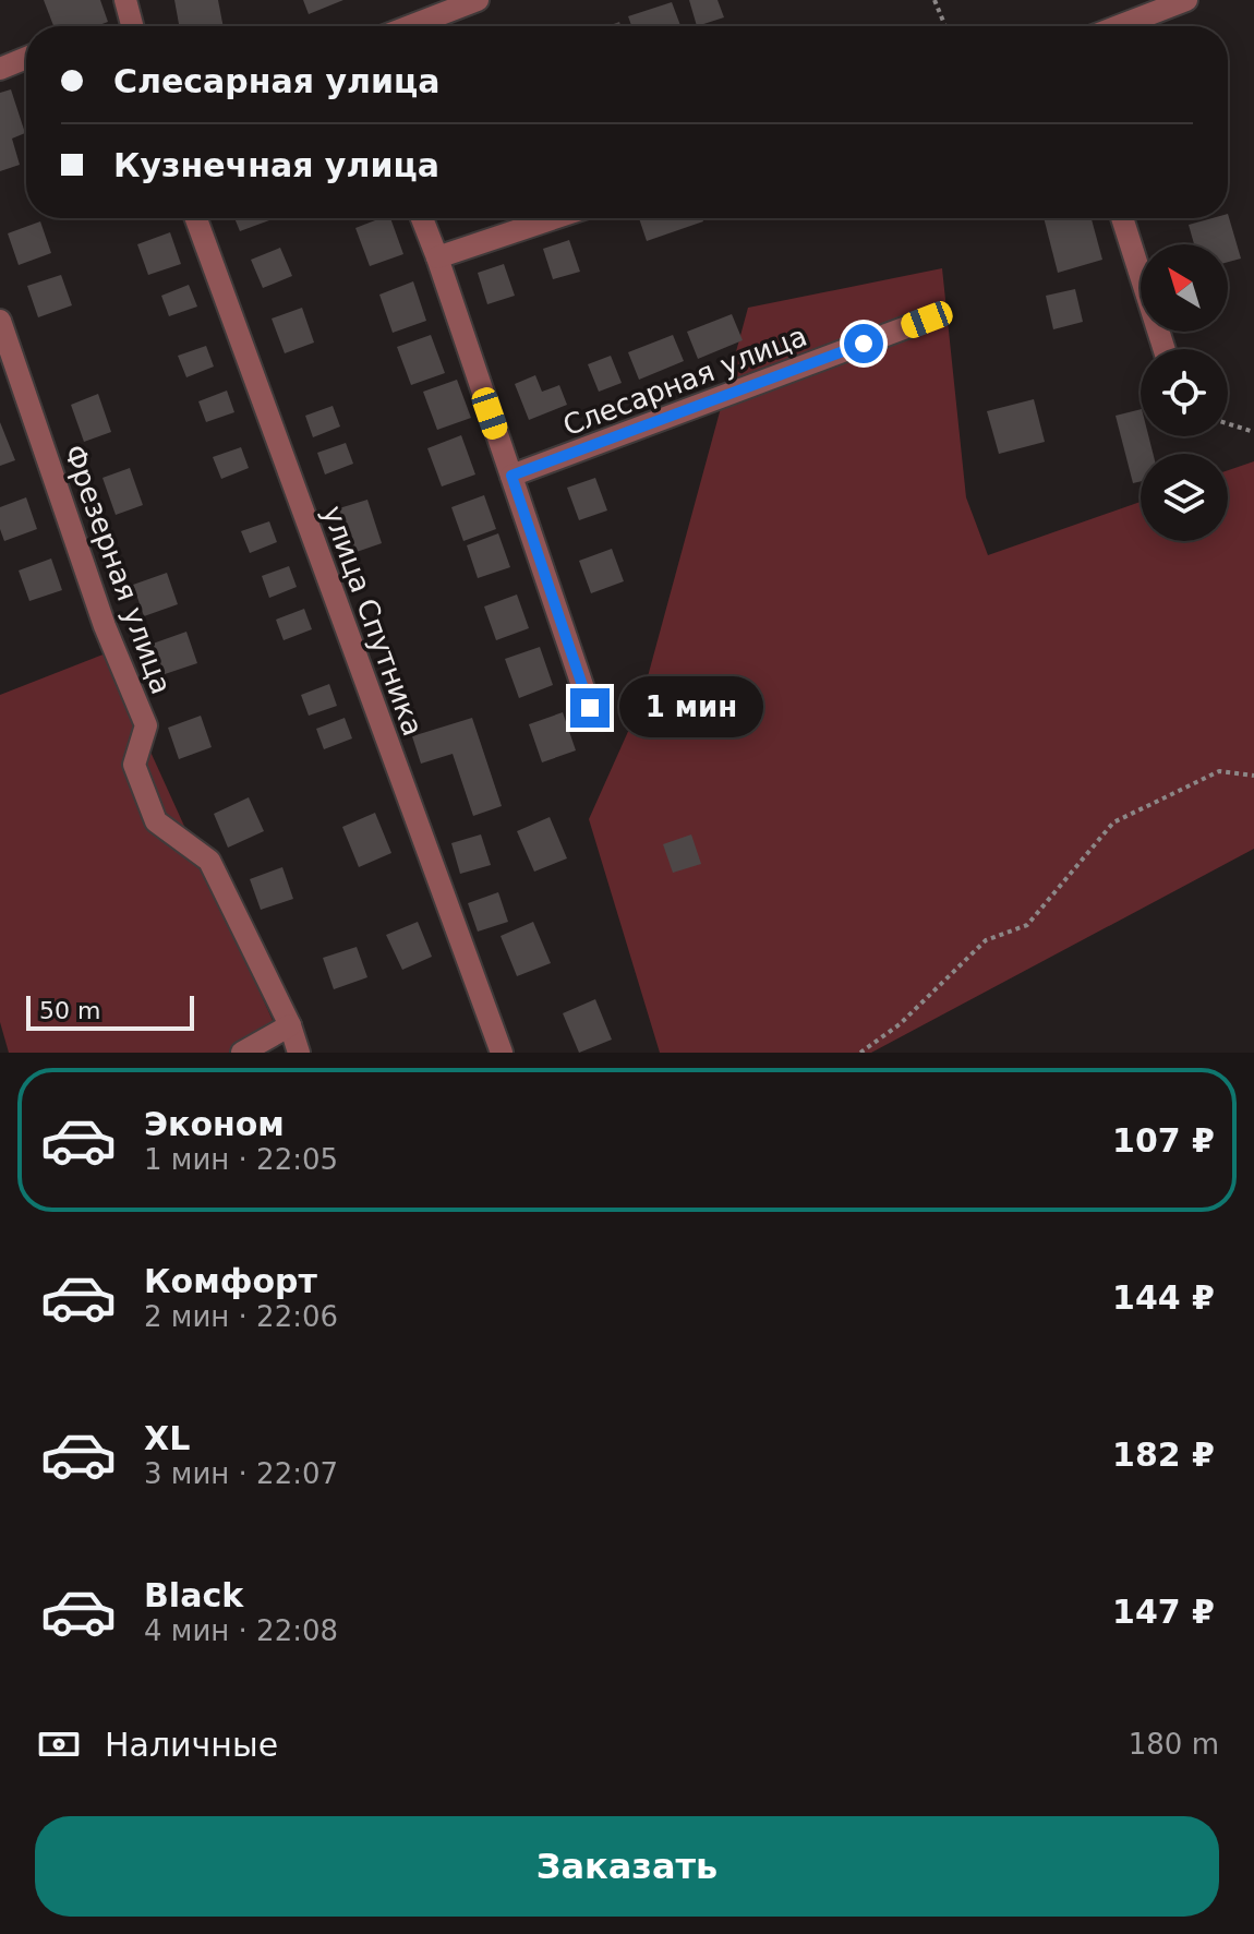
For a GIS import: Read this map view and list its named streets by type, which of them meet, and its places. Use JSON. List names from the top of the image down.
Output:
{
  "streets": {
    "street": ["Слесарная улица", "Фрезерная улица", "улица Спутника"]
  },
  "scale_bar": "50 m",
  "north": "top left",
  "page": {
    "banner": ["Слесарная улица", "Кузнечная улица"],
    "bubble": "1 мин",
    "scale": "50 m",
    "list": [
      {
        "name": "Эконом",
        "note": "1 мин · 22:05",
        "value": "107 ₽"
      },
      {
        "name": "Комфорт",
        "note": "2 мин · 22:06",
        "value": "144 ₽"
      },
      {
        "name": "XL",
        "note": "3 мин · 22:07",
        "value": "182 ₽"
      },
      {
        "name": "Black",
        "note": "4 мин · 22:08",
        "value": "147 ₽"
      }
    ],
    "pay": ["Наличные", "180 m"],
    "buttons": "Заказать"
  }
}
